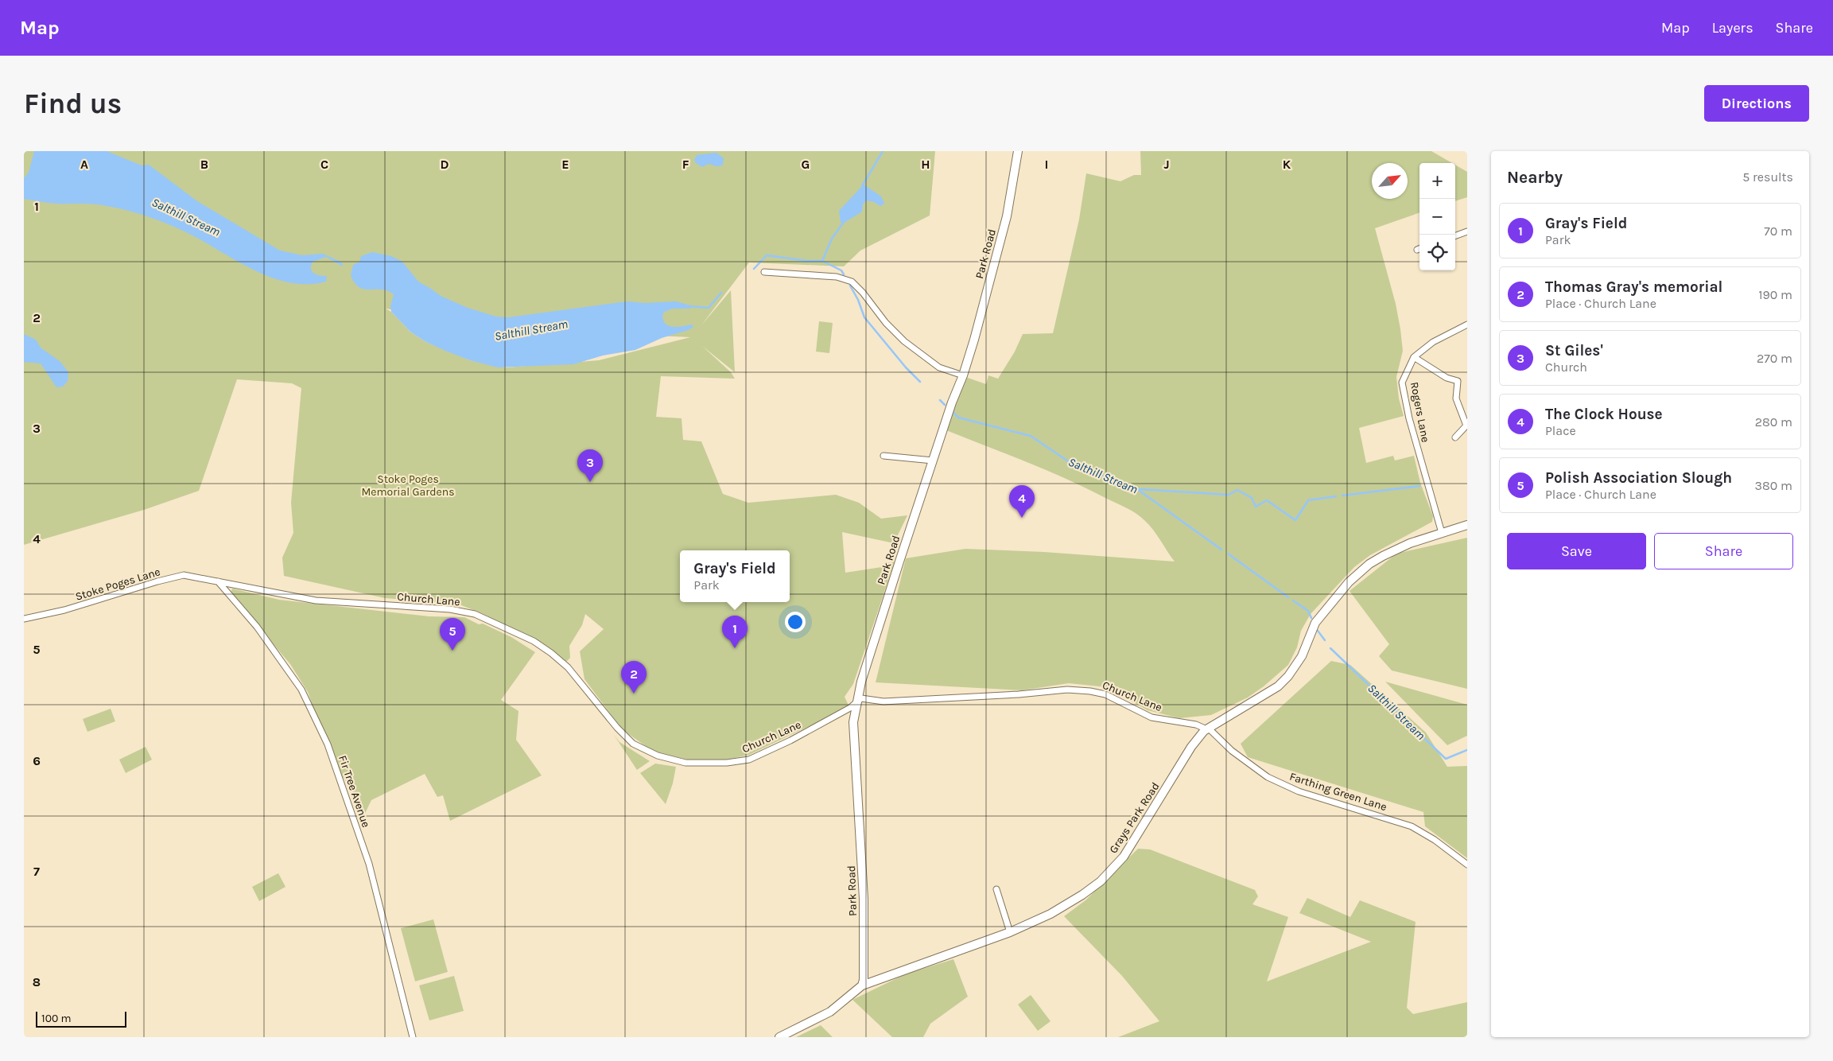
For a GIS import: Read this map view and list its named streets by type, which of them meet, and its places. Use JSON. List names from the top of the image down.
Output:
{
  "streets": {
    "main road": ["Park Road", "Grays Park Road"],
    "street": [
      "Rogers Lane",
      "Stoke Poges Lane",
      "Church Lane",
      "Fir Tree Avenue",
      "Farthing Green Lane"
    ]
  },
  "crossings": [
    ["Park Road", "Church Lane"],
    ["Park Road", "Grays Park Road"],
    ["Rogers Lane", "Grays Park Road"],
    ["Stoke Poges Lane", "Church Lane"],
    ["Stoke Poges Lane", "Fir Tree Avenue"],
    ["Church Lane", "Fir Tree Avenue"],
    ["Church Lane", "Farthing Green Lane"],
    ["Church Lane", "Grays Park Road"],
    ["Farthing Green Lane", "Grays Park Road"]
  ],
  "water": ["Salthill Stream"],
  "parks": ["Stoke Poges Memorial Gardens"],
  "scale_bar": "100 m",
  "north": "top right",
  "page": {
    "header": "Map",
    "nav": ["Map", "Layers", "Share"],
    "buttons": [
      "Directions",
      ["Save", "Share"]
    ],
    "title": "Find us",
    "heading": ["Nearby", "5 results"],
    "map_buttons": ["+", "−"],
    "list": [
      {
        "mark": "1",
        "name": "Gray's Field",
        "note": "Park",
        "value": "70 m"
      },
      {
        "mark": "2",
        "name": "Thomas Gray's memorial",
        "note": "Place · Church Lane",
        "value": "190 m"
      },
      {
        "mark": "3",
        "name": "St Giles'",
        "note": "Church",
        "value": "270 m"
      },
      {
        "mark": "4",
        "name": "The Clock House",
        "note": "Place",
        "value": "280 m"
      },
      {
        "mark": "5",
        "name": "Polish Association Slough",
        "note": "Place · Church Lane",
        "value": "380 m"
      }
    ],
    "pins": [
      "3",
      "4",
      "1",
      "5",
      "2"
    ],
    "popup": ["Gray's Field", "Park"],
    "scale": "100 m"
  },
  "grid": {
    "columns": [
      "A",
      "B",
      "C",
      "D",
      "E",
      "F",
      "G",
      "H",
      "I",
      "J",
      "K"
    ],
    "rows": [
      "1",
      "2",
      "3",
      "4",
      "5",
      "6",
      "7",
      "8"
    ]
  }
}
